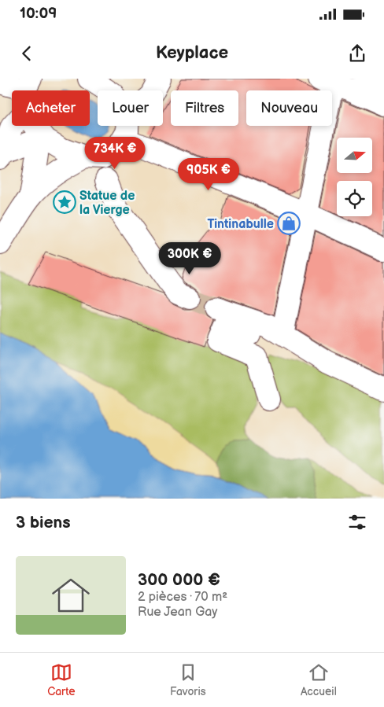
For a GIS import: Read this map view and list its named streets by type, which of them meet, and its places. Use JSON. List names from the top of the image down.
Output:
{
  "places": {
    "place": ["Statue de la Vierge"],
    "shop": ["Tintinabulle"]
  },
  "north": "right",
  "page": {
    "status": "10:09",
    "header": "Keyplace",
    "chip": [
      "Acheter",
      "Louer",
      "Filtres",
      "Nouveau"
    ],
    "price": ["734K €", "905K €", "300K €"],
    "heading": "3 biens",
    "list": [
      {
        "name": "300 000 €",
        "note": "2 pièces · 70 m² · Rue Jean Gay"
      }
    ],
    "tabs": ["Carte", "Favoris", "Accueil"]
  }
}
